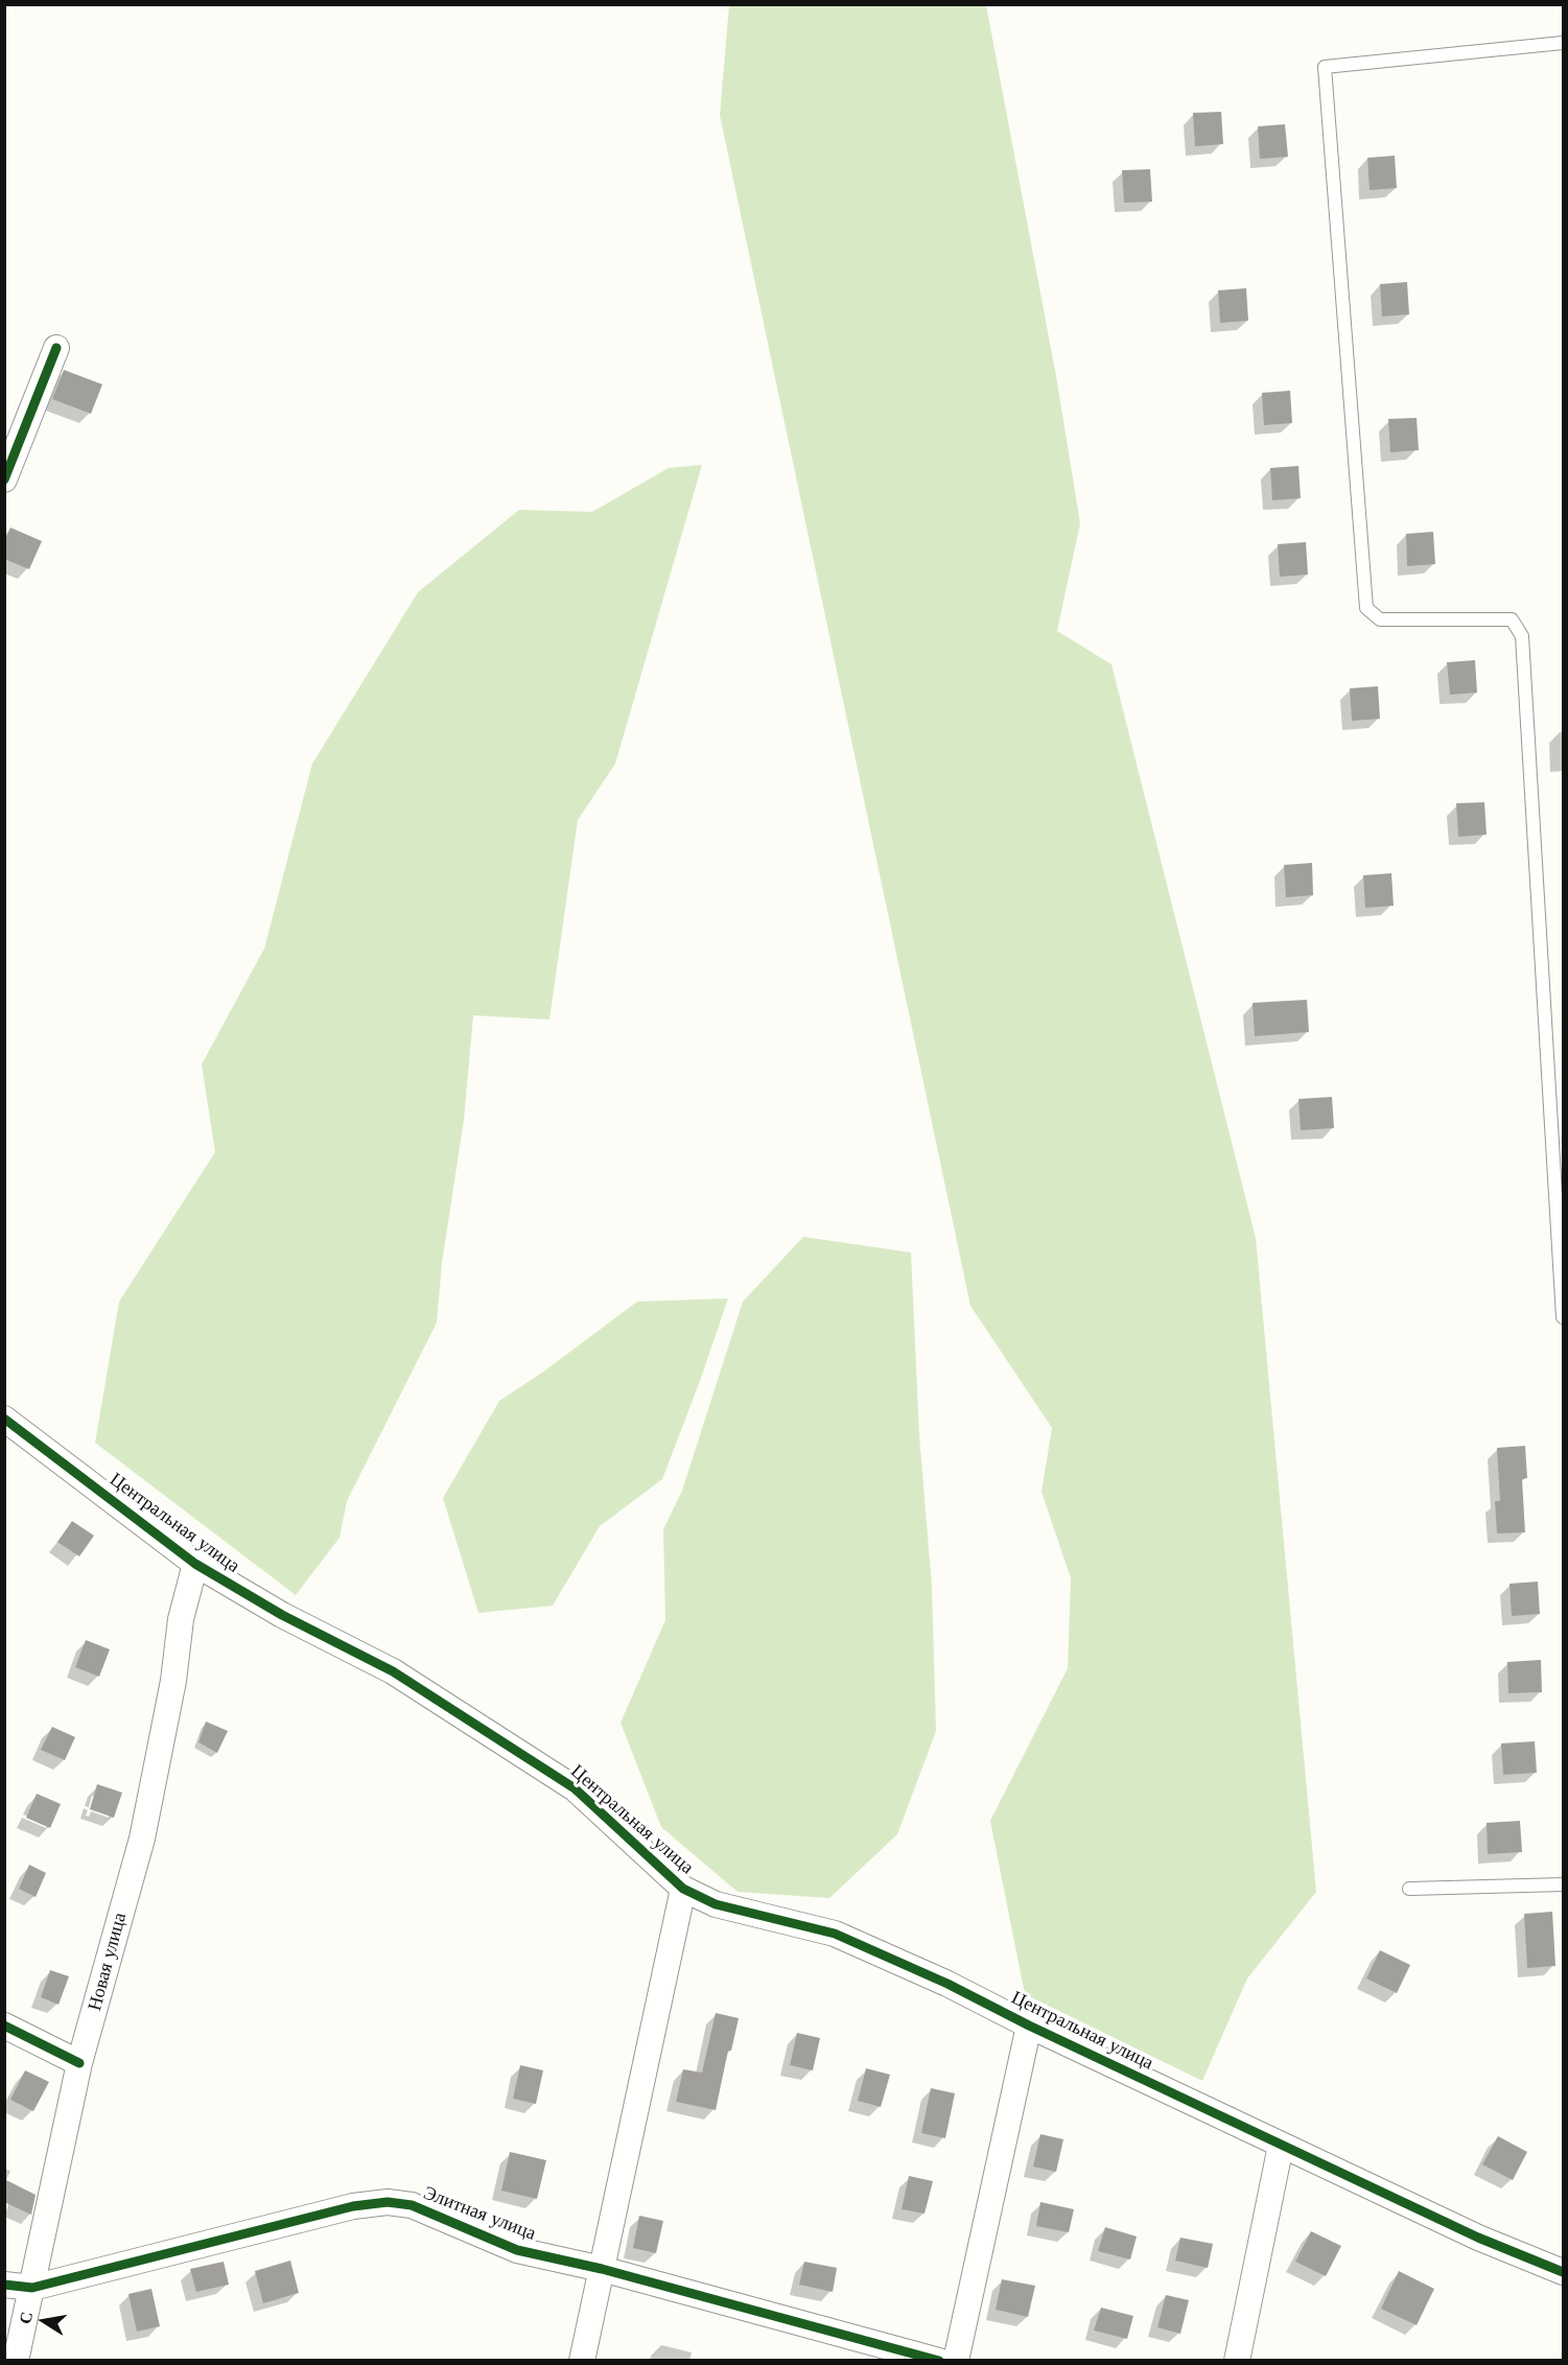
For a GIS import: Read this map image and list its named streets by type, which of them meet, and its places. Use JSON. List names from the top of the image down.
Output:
{
  "streets": {
    "street": ["Центральная улица", "Новая улица", "Элитная улица"]
  },
  "crossings": [
    ["Центральная улица", "Новая улица"],
    ["Новая улица", "Элитная улица"]
  ],
  "north": "left"
}
